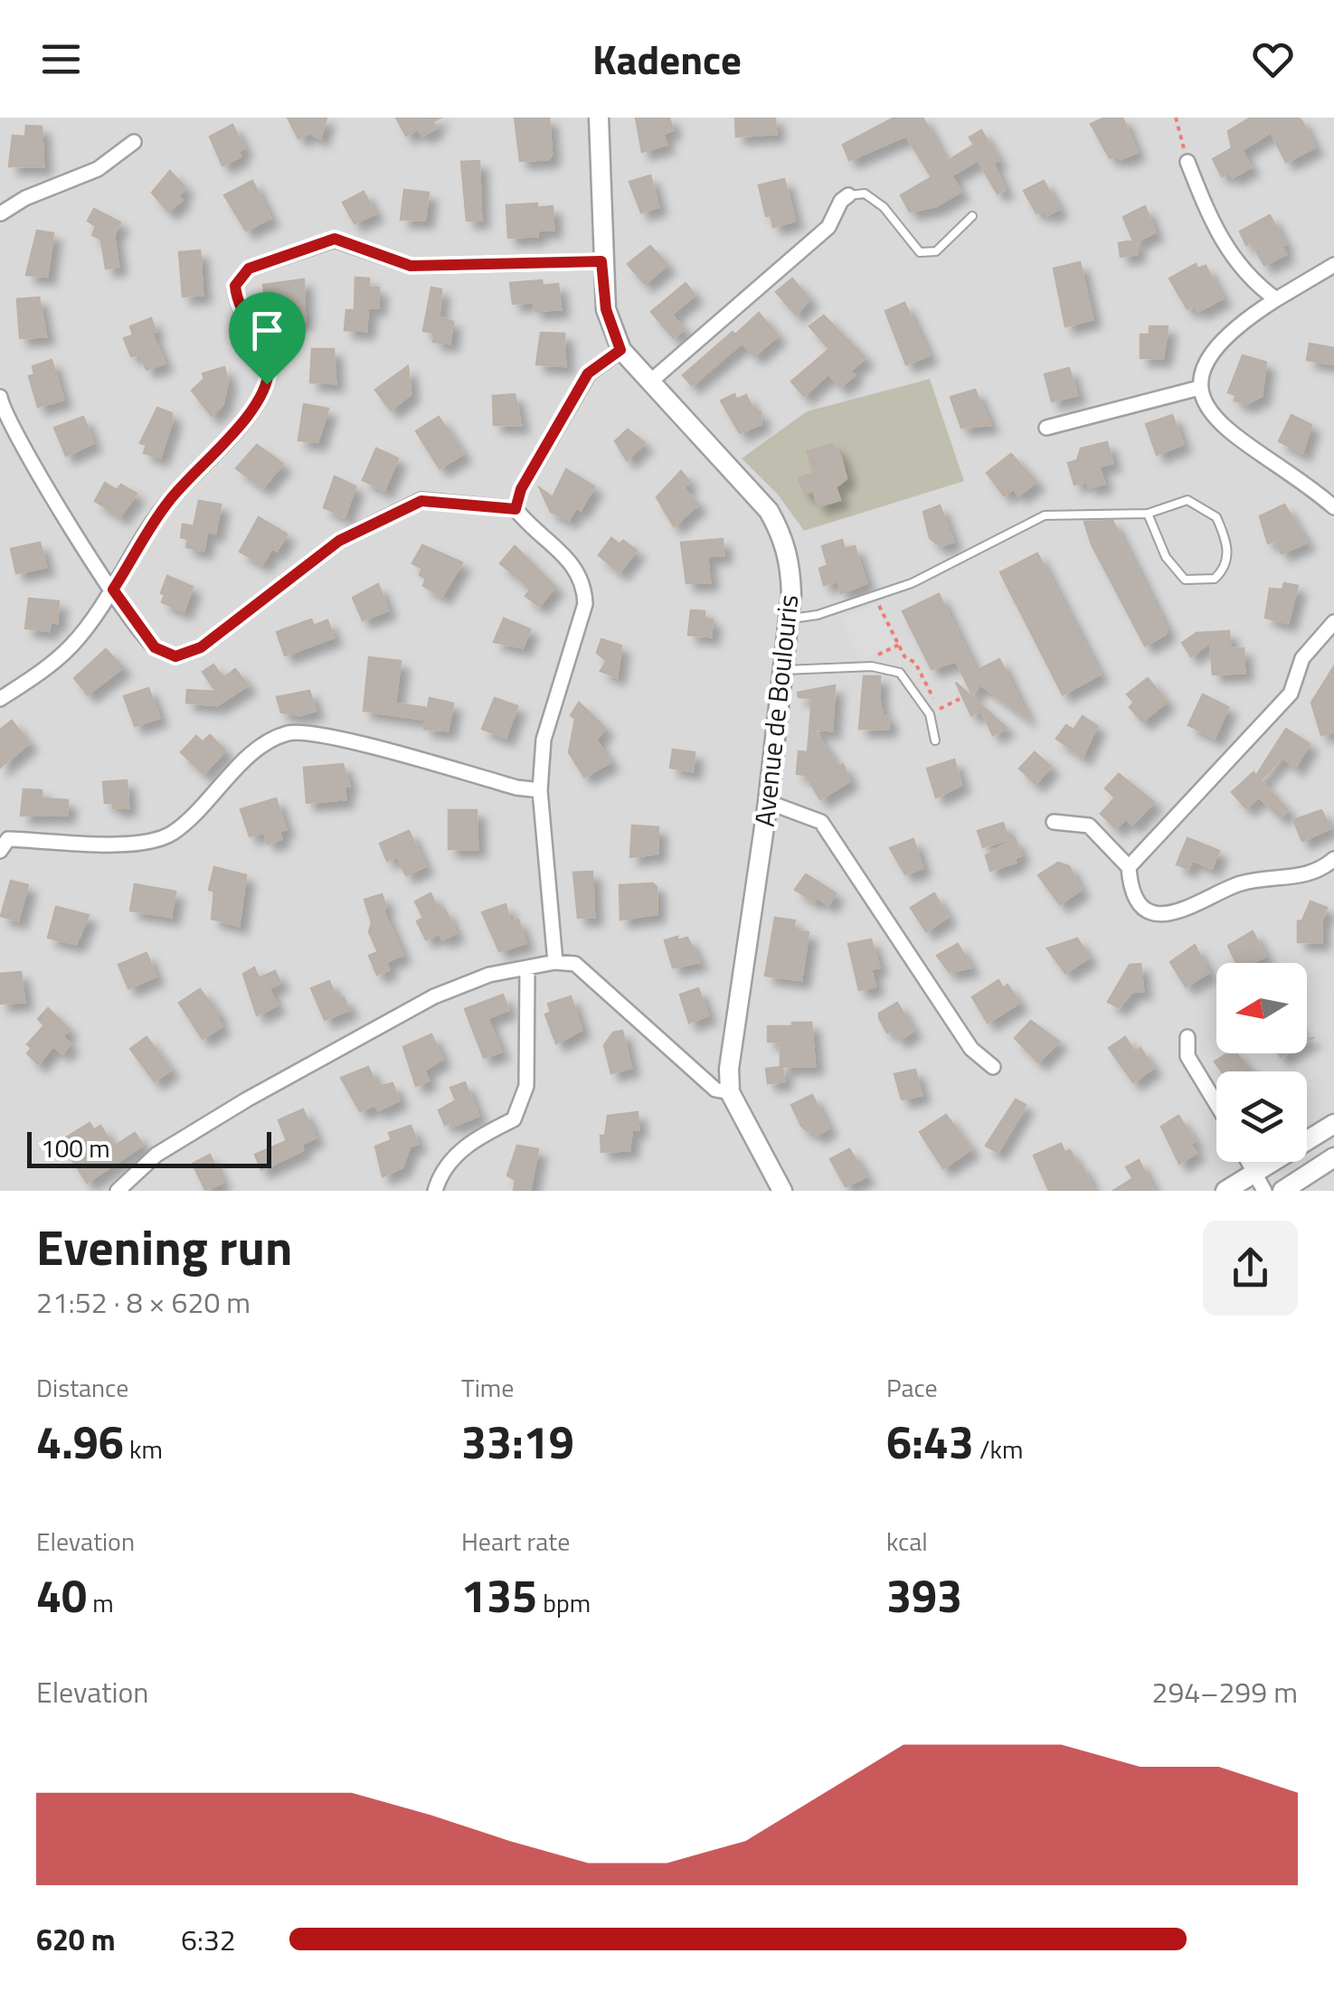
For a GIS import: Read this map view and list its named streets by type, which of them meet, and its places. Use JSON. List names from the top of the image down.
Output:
{
  "streets": {
    "street": ["Avenue de Boulouris"]
  },
  "scale_bar": "100 m",
  "north": "left",
  "page": {
    "header": "Kadence",
    "scale": "100 m",
    "heading": ["Evening run", "21:52 · 8 × 620 m"],
    "stats": [
      ["Distance", "4.96 km"],
      ["Time", "33:19"],
      ["Pace", "6:43 /km"],
      ["Elevation", "40 m"],
      ["Heart rate", "135 bpm"],
      ["kcal", "393"]
    ],
    "chart": ["Elevation", "294–299 m"],
    "list": [
      {
        "name": "620 m",
        "note": "6:32"
      }
    ]
  }
}
